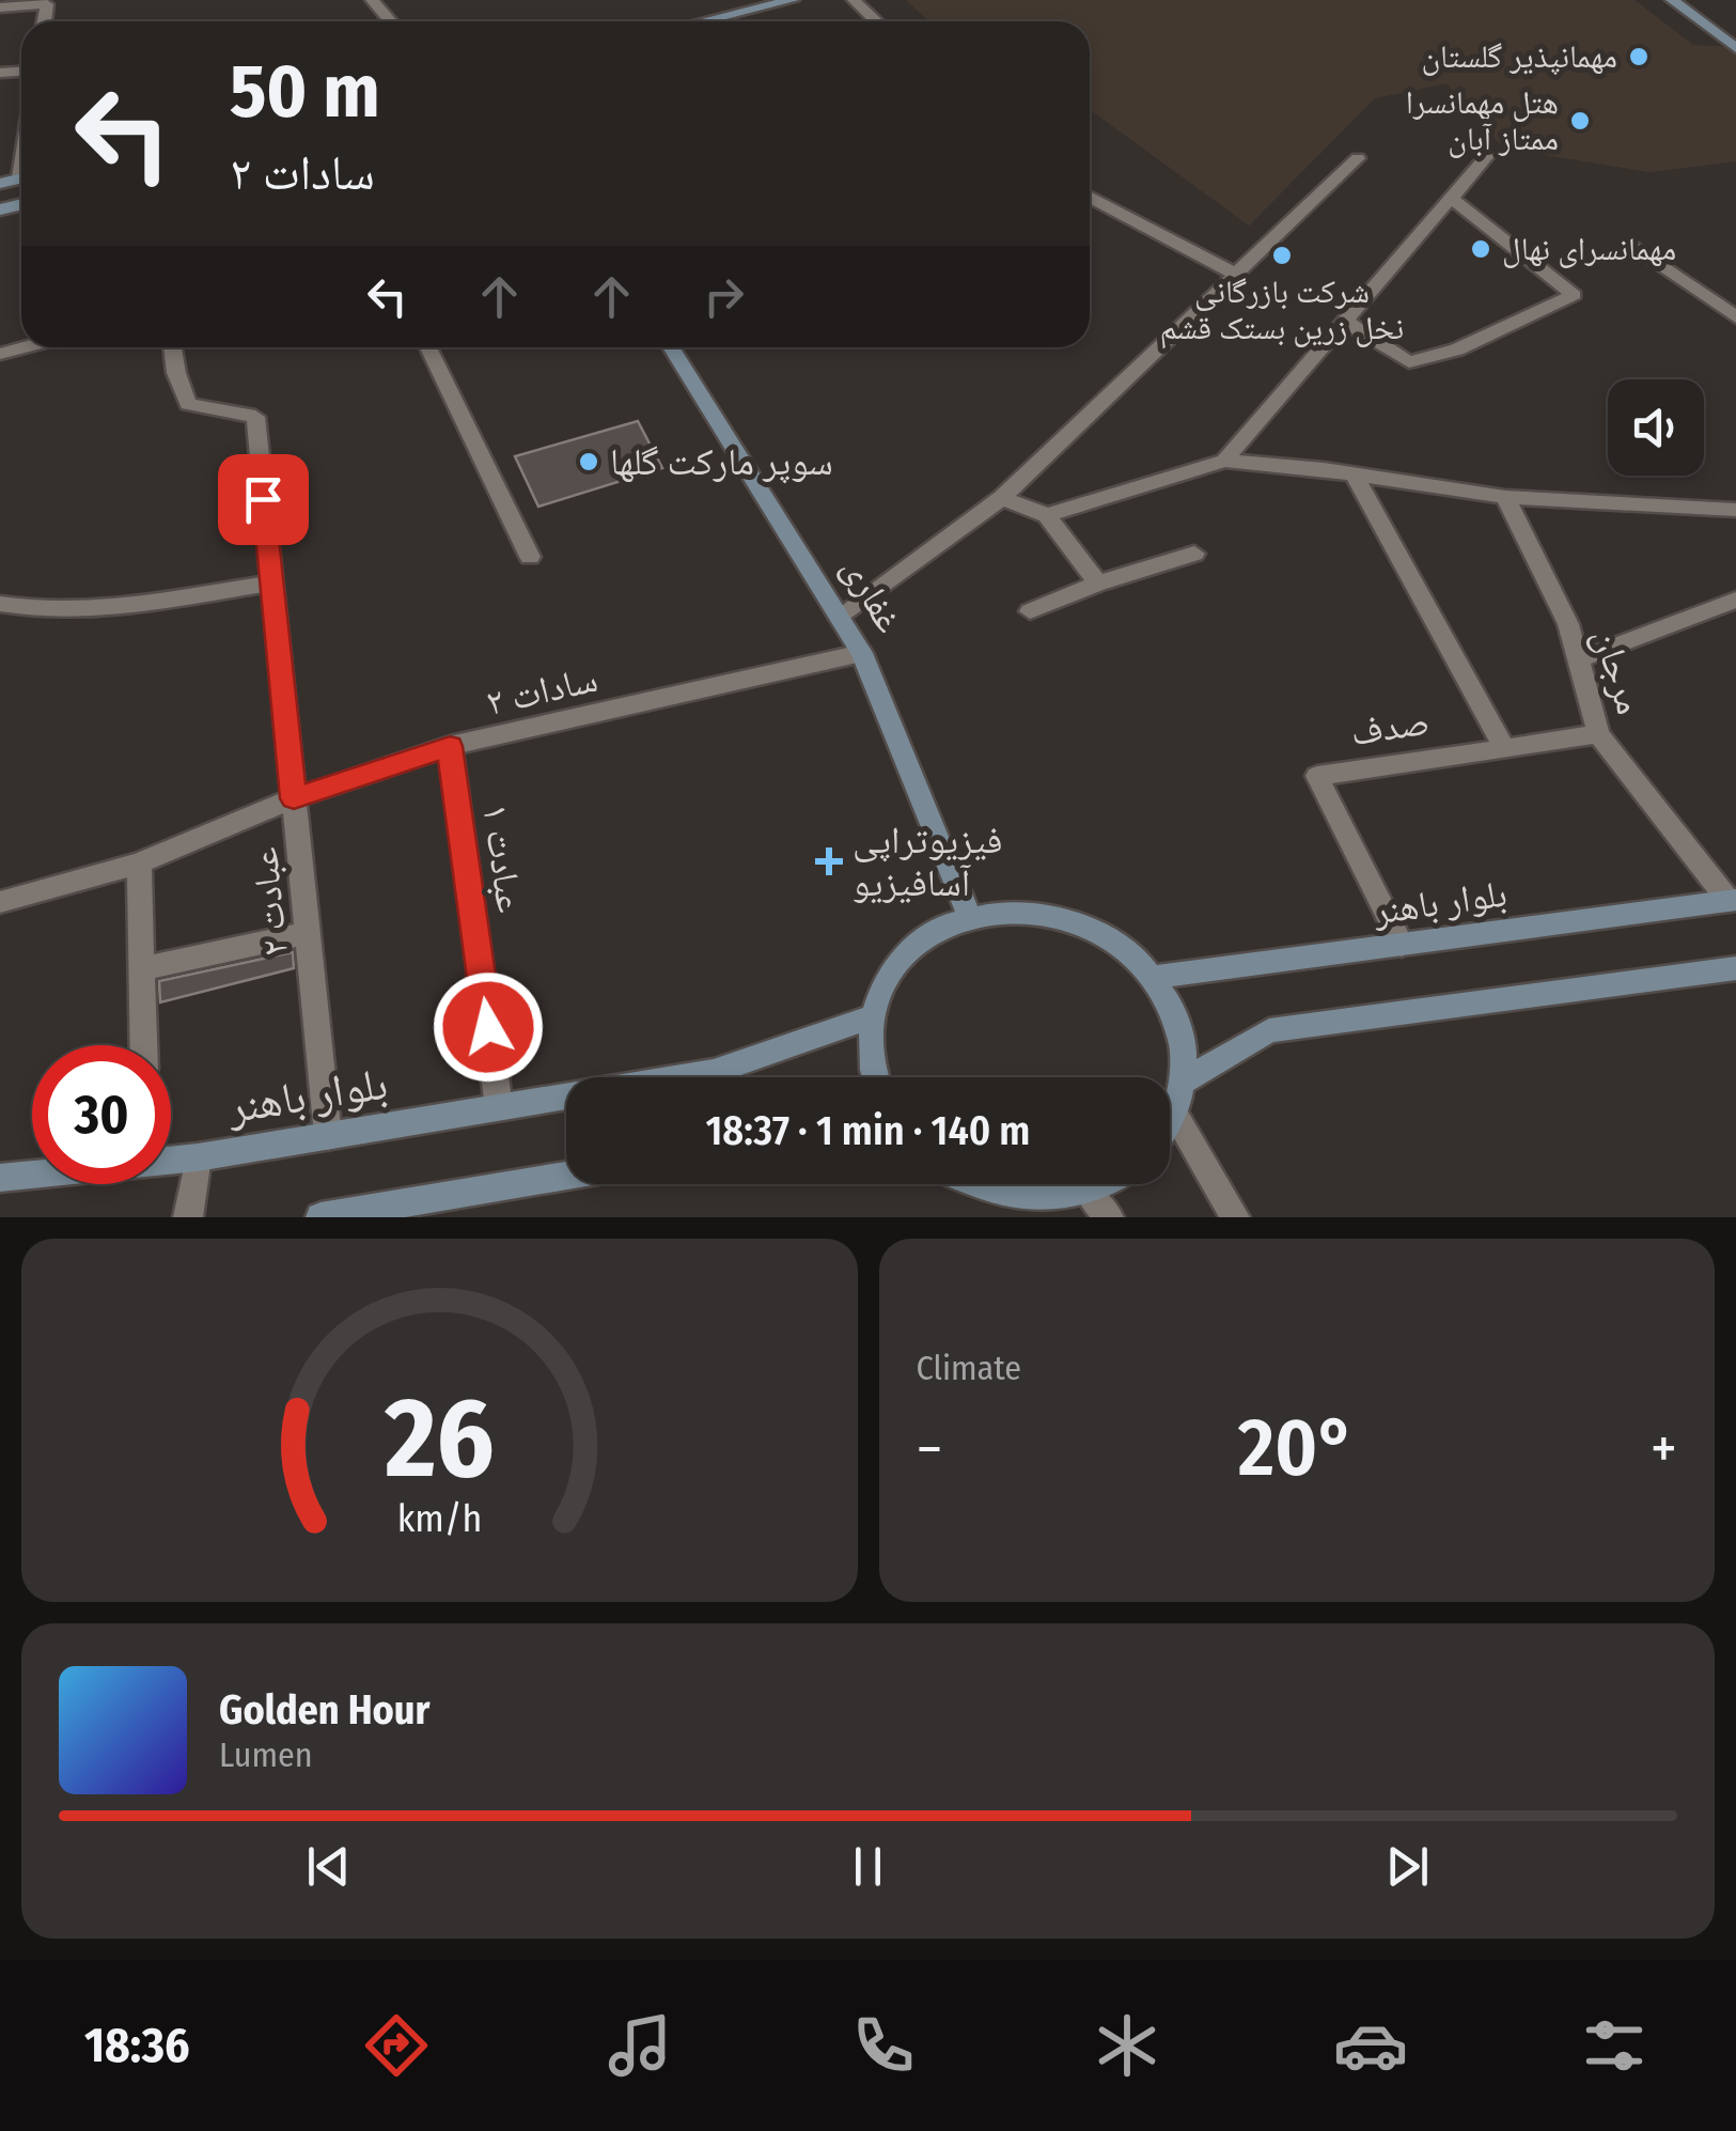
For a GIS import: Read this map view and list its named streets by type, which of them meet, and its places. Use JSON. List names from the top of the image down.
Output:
{
  "streets": {
    "main road": ["غفاری", "بلوار باهنر"],
    "street": [
      "مرجان",
      "سادات ۲",
      "صدف",
      "عبادت ۱",
      "عبادت ۲"
    ]
  },
  "crossings": [
    ["غفاری", "سادات ۲"],
    ["مرجان", "صدف"],
    ["مرجان", "بلوار باهنر"],
    ["سادات ۲", "عبادت ۱"],
    ["سادات ۲", "عبادت ۲"],
    ["صدف", "بلوار باهنر"],
    ["عبادت ۱", "بلوار باهنر"],
    ["عبادت ۲", "بلوار باهنر"]
  ],
  "places": {
    "other": [
      "مهمانپذیر گلستان",
      "هتل مهمانسرا ممتاز آبان",
      "مهمانسرای نهال",
      "شرکت بازرگانی نخل زرین بستک قشم",
      "سوپر مارکت گلها"
    ],
    "health": ["فیزیوتراپی آسافیزیو"]
  },
  "page": {
    "turn": ["50 m", "سادات ۲"],
    "limit": "30",
    "trip": "18:37 · 1 min · 140 m",
    "tile": "Climate",
    "heat": ["−", "20°", "+"],
    "song": ["Golden Hour", "Lumen"],
    "tabs": "18:36",
    "gauge": ["26", "km/h"]
  }
}
